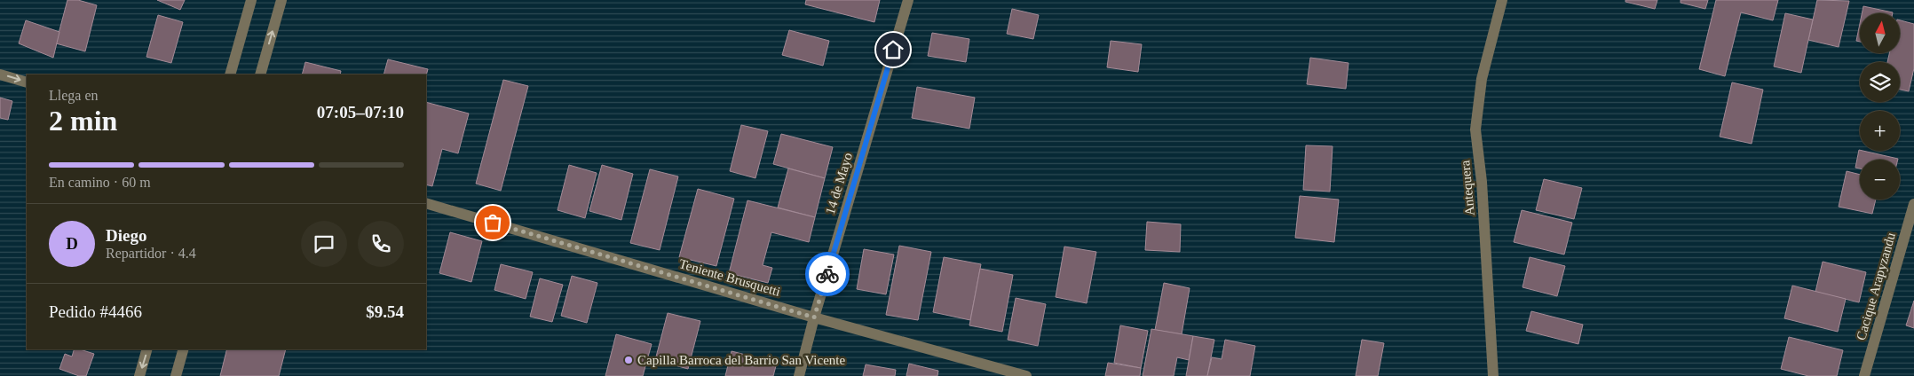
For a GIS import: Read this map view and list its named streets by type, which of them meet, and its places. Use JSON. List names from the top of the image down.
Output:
{
  "streets": {
    "street": [
      "14 de Mayo",
      "Antequera",
      "Teniente Brusquetti",
      "Cacique Arapyzandu"
    ]
  },
  "crossings": [
    ["14 de Mayo", "Teniente Brusquetti"]
  ],
  "places": ["Capilla Barroca del Barrio San Vicente"],
  "north": "top",
  "page": {
    "map_buttons": ["+", "−"],
    "heading": ["2 min", "Llega en", "07:05–07:10"],
    "panel": [
      "Diego",
      "Repartidor · 4.4",
      "Pedido #4466",
      "$9.54"
    ],
    "bar": "En camino · 60 m",
    "round": "D"
  }
}
